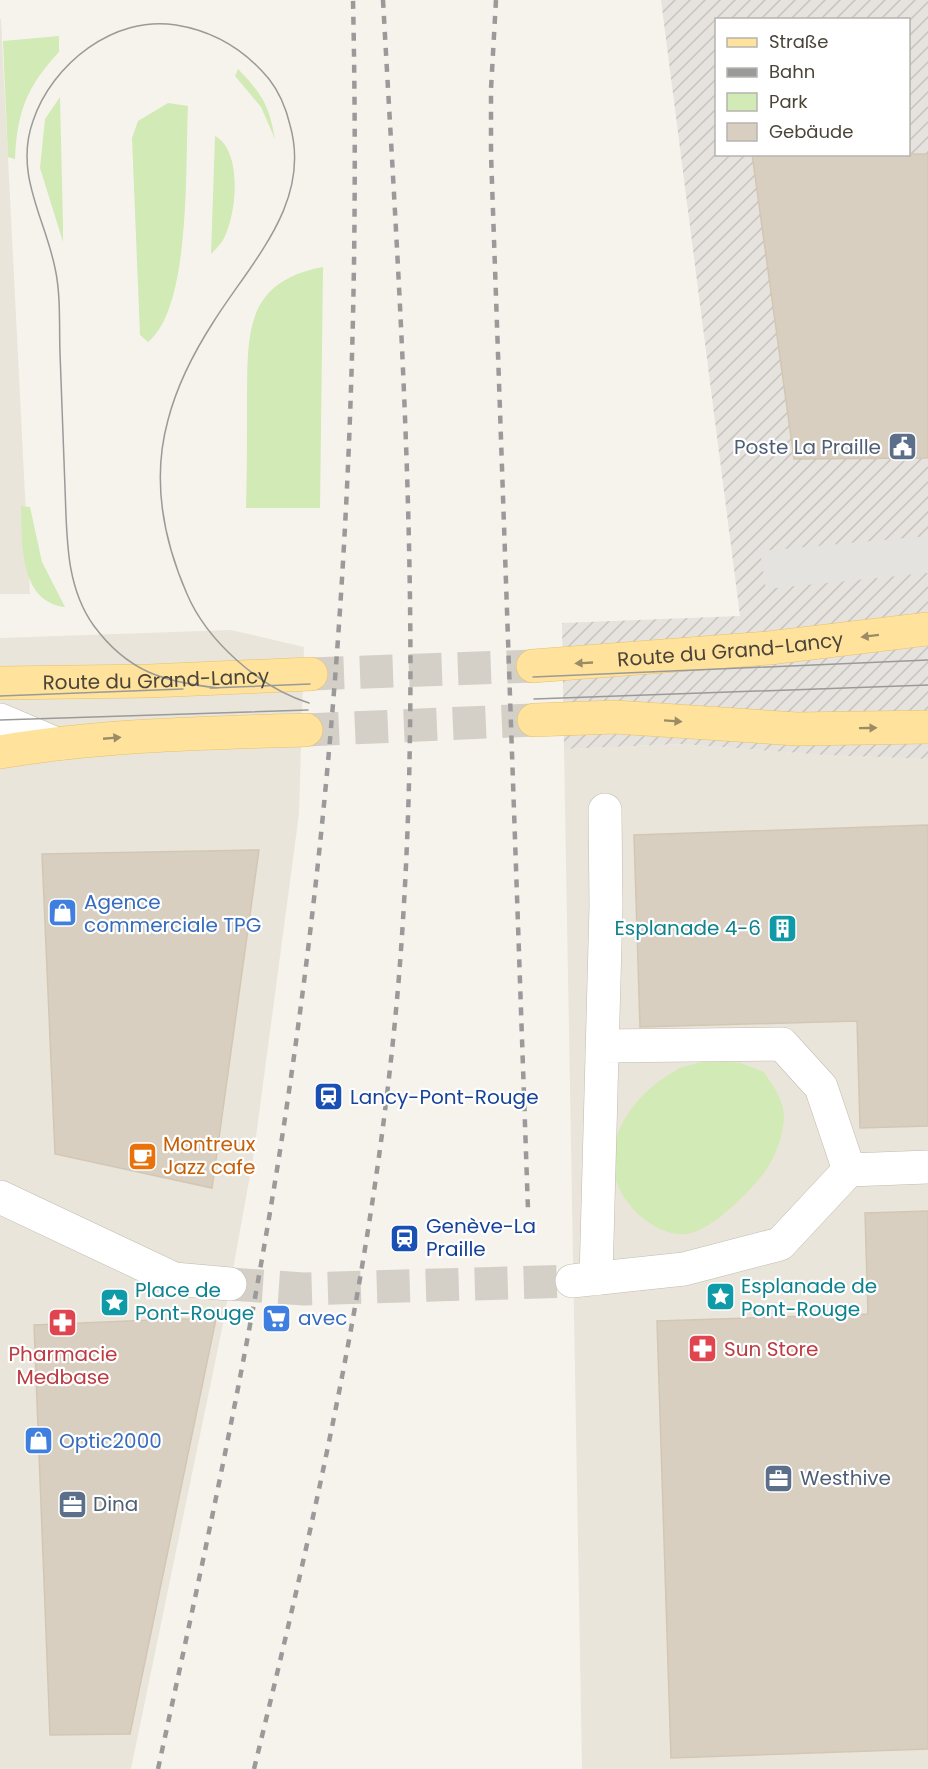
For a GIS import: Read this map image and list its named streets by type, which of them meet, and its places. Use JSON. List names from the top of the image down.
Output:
{
  "streets": {
    "main road": ["Route du Grand-Lancy"]
  },
  "places": {
    "public building": ["Poste La Praille"],
    "shop": ["Agence commerciale TPG", "Optic2000"],
    "building": ["Esplanade 4-6"],
    "station": ["Lancy-Pont-Rouge", "Genève-La Praille"],
    "cafe": ["Montreux Jazz cafe"],
    "place": ["Esplanade de Pont-Rouge", "Place de Pont-Rouge"],
    "supermarket": ["avec"],
    "pharmacy": ["Pharmacie Medbase", "Sun Store"],
    "office": ["Westhive", "Dina"]
  },
  "legend": [
    "Straße",
    "Bahn",
    "Park",
    "Gebäude"
  ]
}
